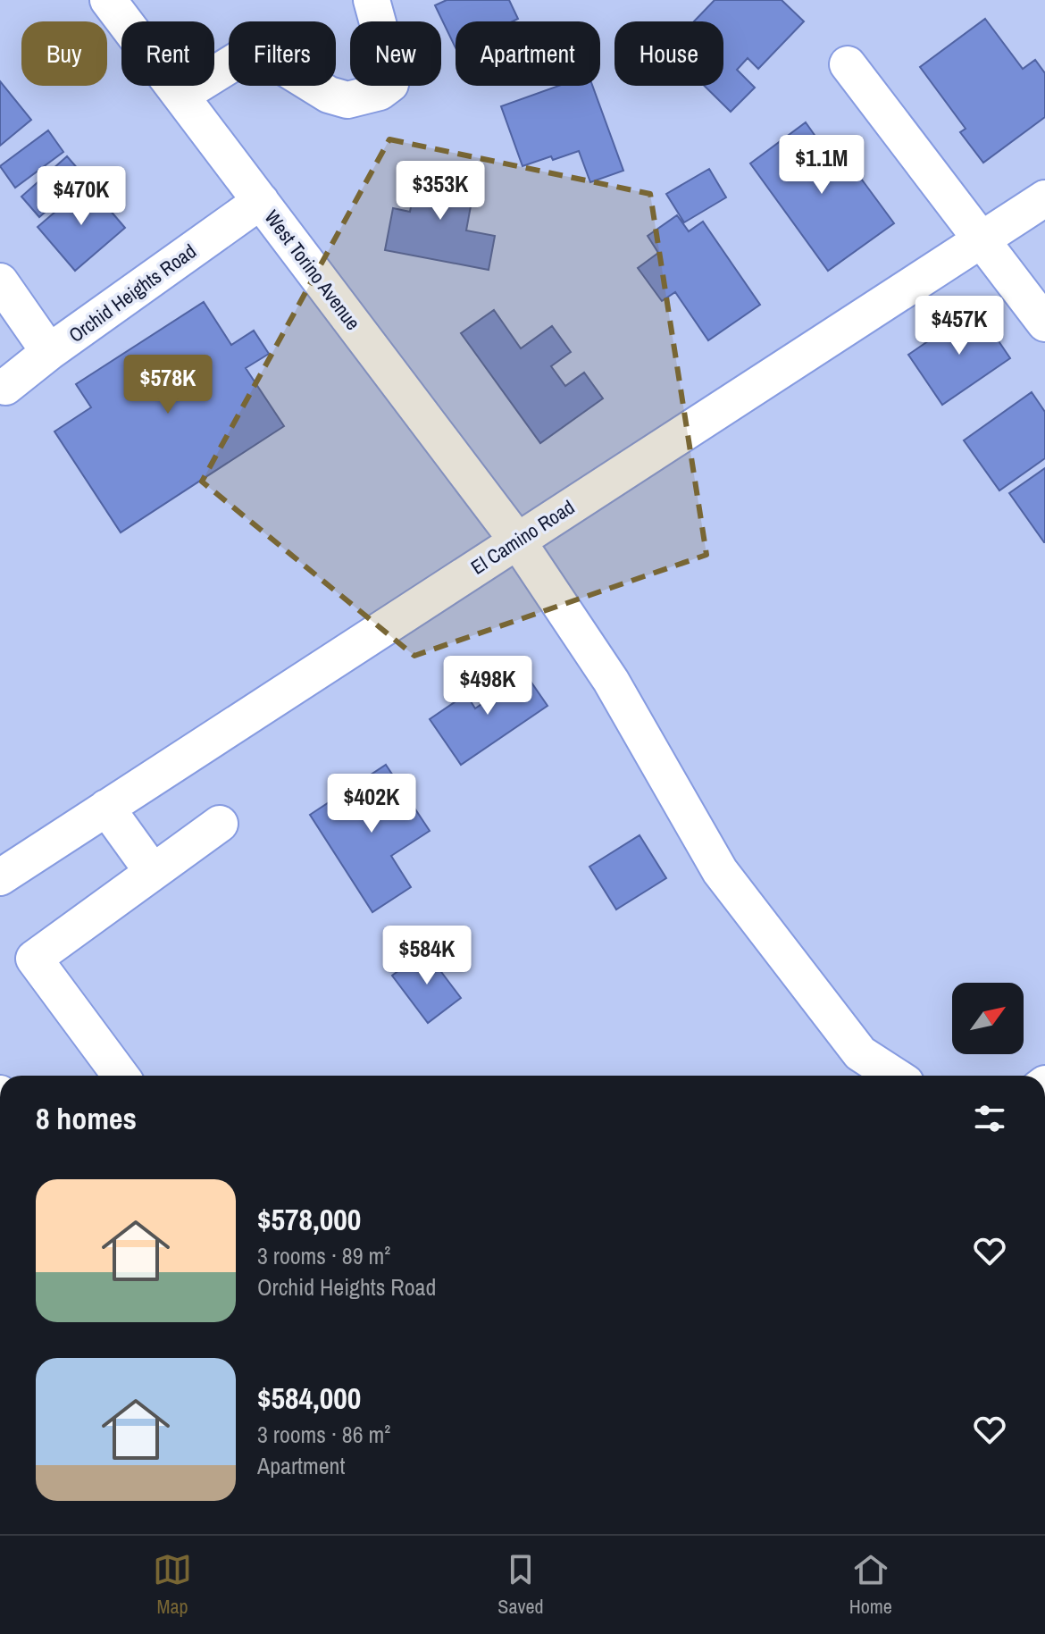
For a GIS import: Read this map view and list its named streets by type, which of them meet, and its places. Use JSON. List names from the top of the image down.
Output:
{
  "streets": {
    "street": ["West Torino Avenue", "Orchid Heights Road", "El Camino Road"]
  },
  "crossings": [
    ["West Torino Avenue", "Orchid Heights Road"],
    ["West Torino Avenue", "El Camino Road"]
  ],
  "north": "top right",
  "page": {
    "chip": [
      "Buy",
      "Rent",
      "Filters",
      "New",
      "Apartment",
      "House"
    ],
    "price": [
      "$1.1M",
      "$353K",
      "$470K",
      "$457K",
      "$578K",
      "$498K",
      "$402K",
      "$584K"
    ],
    "heading": "8 homes",
    "list": [
      {
        "name": "$578,000",
        "note": "3 rooms · 89 m² · Orchid Heights Road"
      },
      {
        "name": "$584,000",
        "note": "3 rooms · 86 m² · Apartment"
      }
    ],
    "tabs": ["Map", "Saved", "Home"]
  }
}
